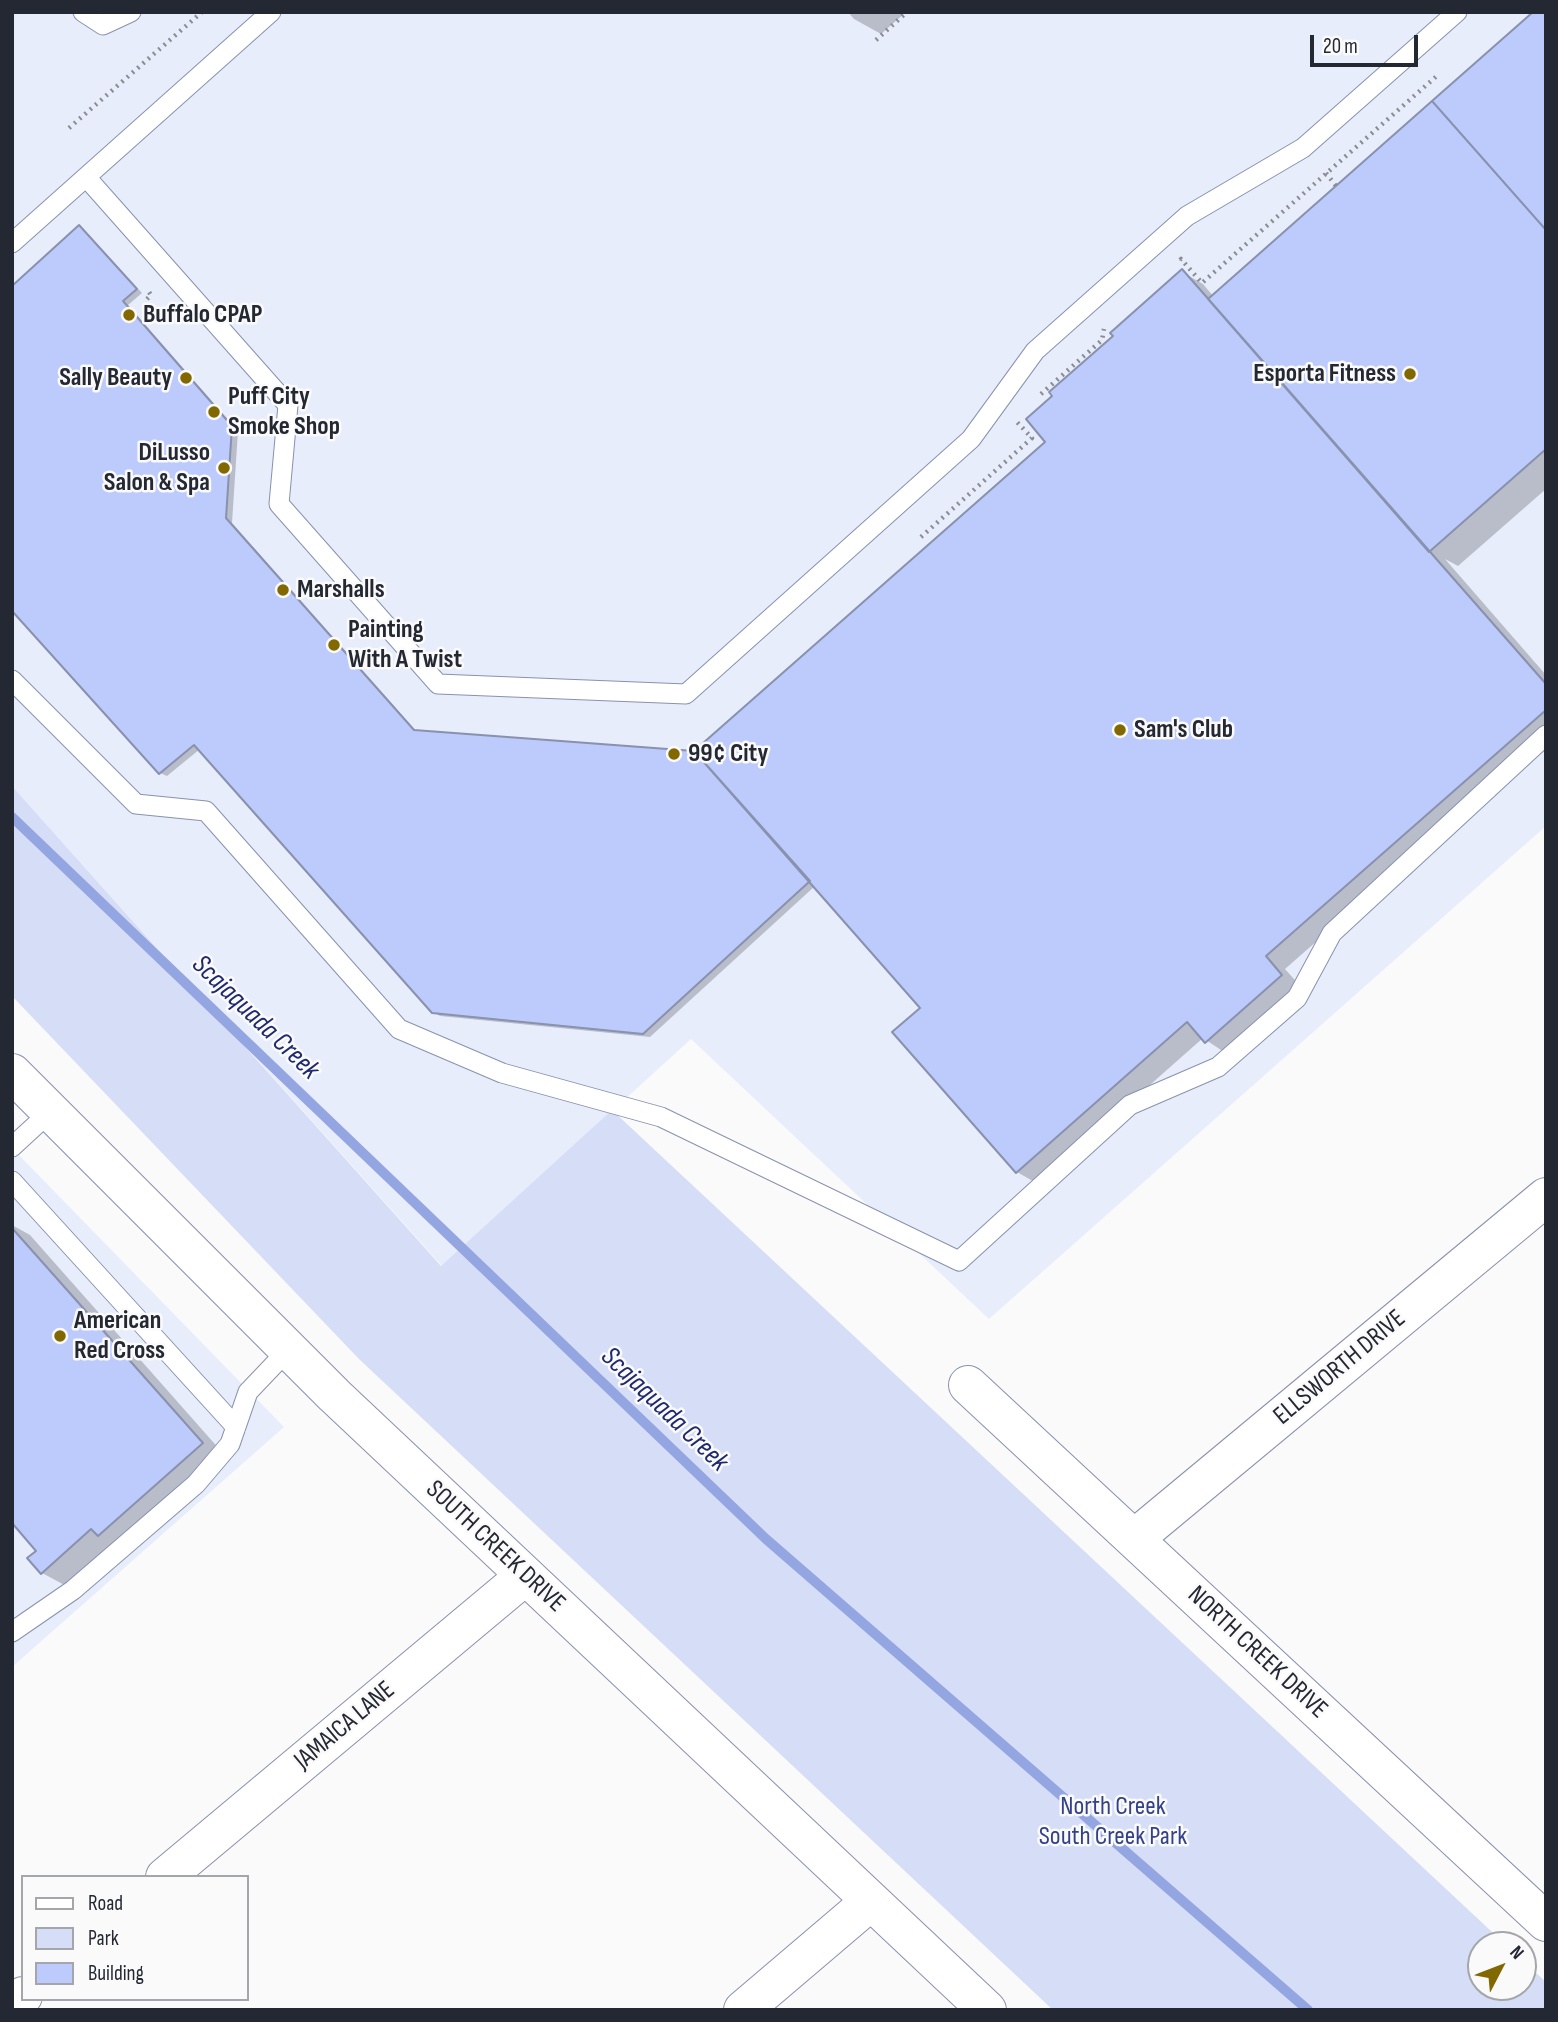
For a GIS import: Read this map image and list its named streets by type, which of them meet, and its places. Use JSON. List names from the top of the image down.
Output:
{
  "streets": {
    "street": [
      "ELLSWORTH DRIVE",
      "SOUTH CREEK DRIVE",
      "NORTH CREEK DRIVE",
      "JAMAICA LANE"
    ]
  },
  "crossings": [
    ["ELLSWORTH DRIVE", "NORTH CREEK DRIVE"],
    ["SOUTH CREEK DRIVE", "JAMAICA LANE"]
  ],
  "water": ["Scajaquada Creek"],
  "parks": ["North Creek South Creek Park"],
  "places": [
    "Buffalo CPAP",
    "Esporta Fitness",
    "Sally Beauty",
    "Puff City Smoke Shop",
    "DiLusso Salon & Spa",
    "Marshalls",
    "Painting With A Twist",
    "Sam's Club",
    "99¢ City",
    "American Red Cross"
  ],
  "legend": ["Road", "Park", "Building"],
  "scale_bar": "20 m",
  "north": "top right"
}
